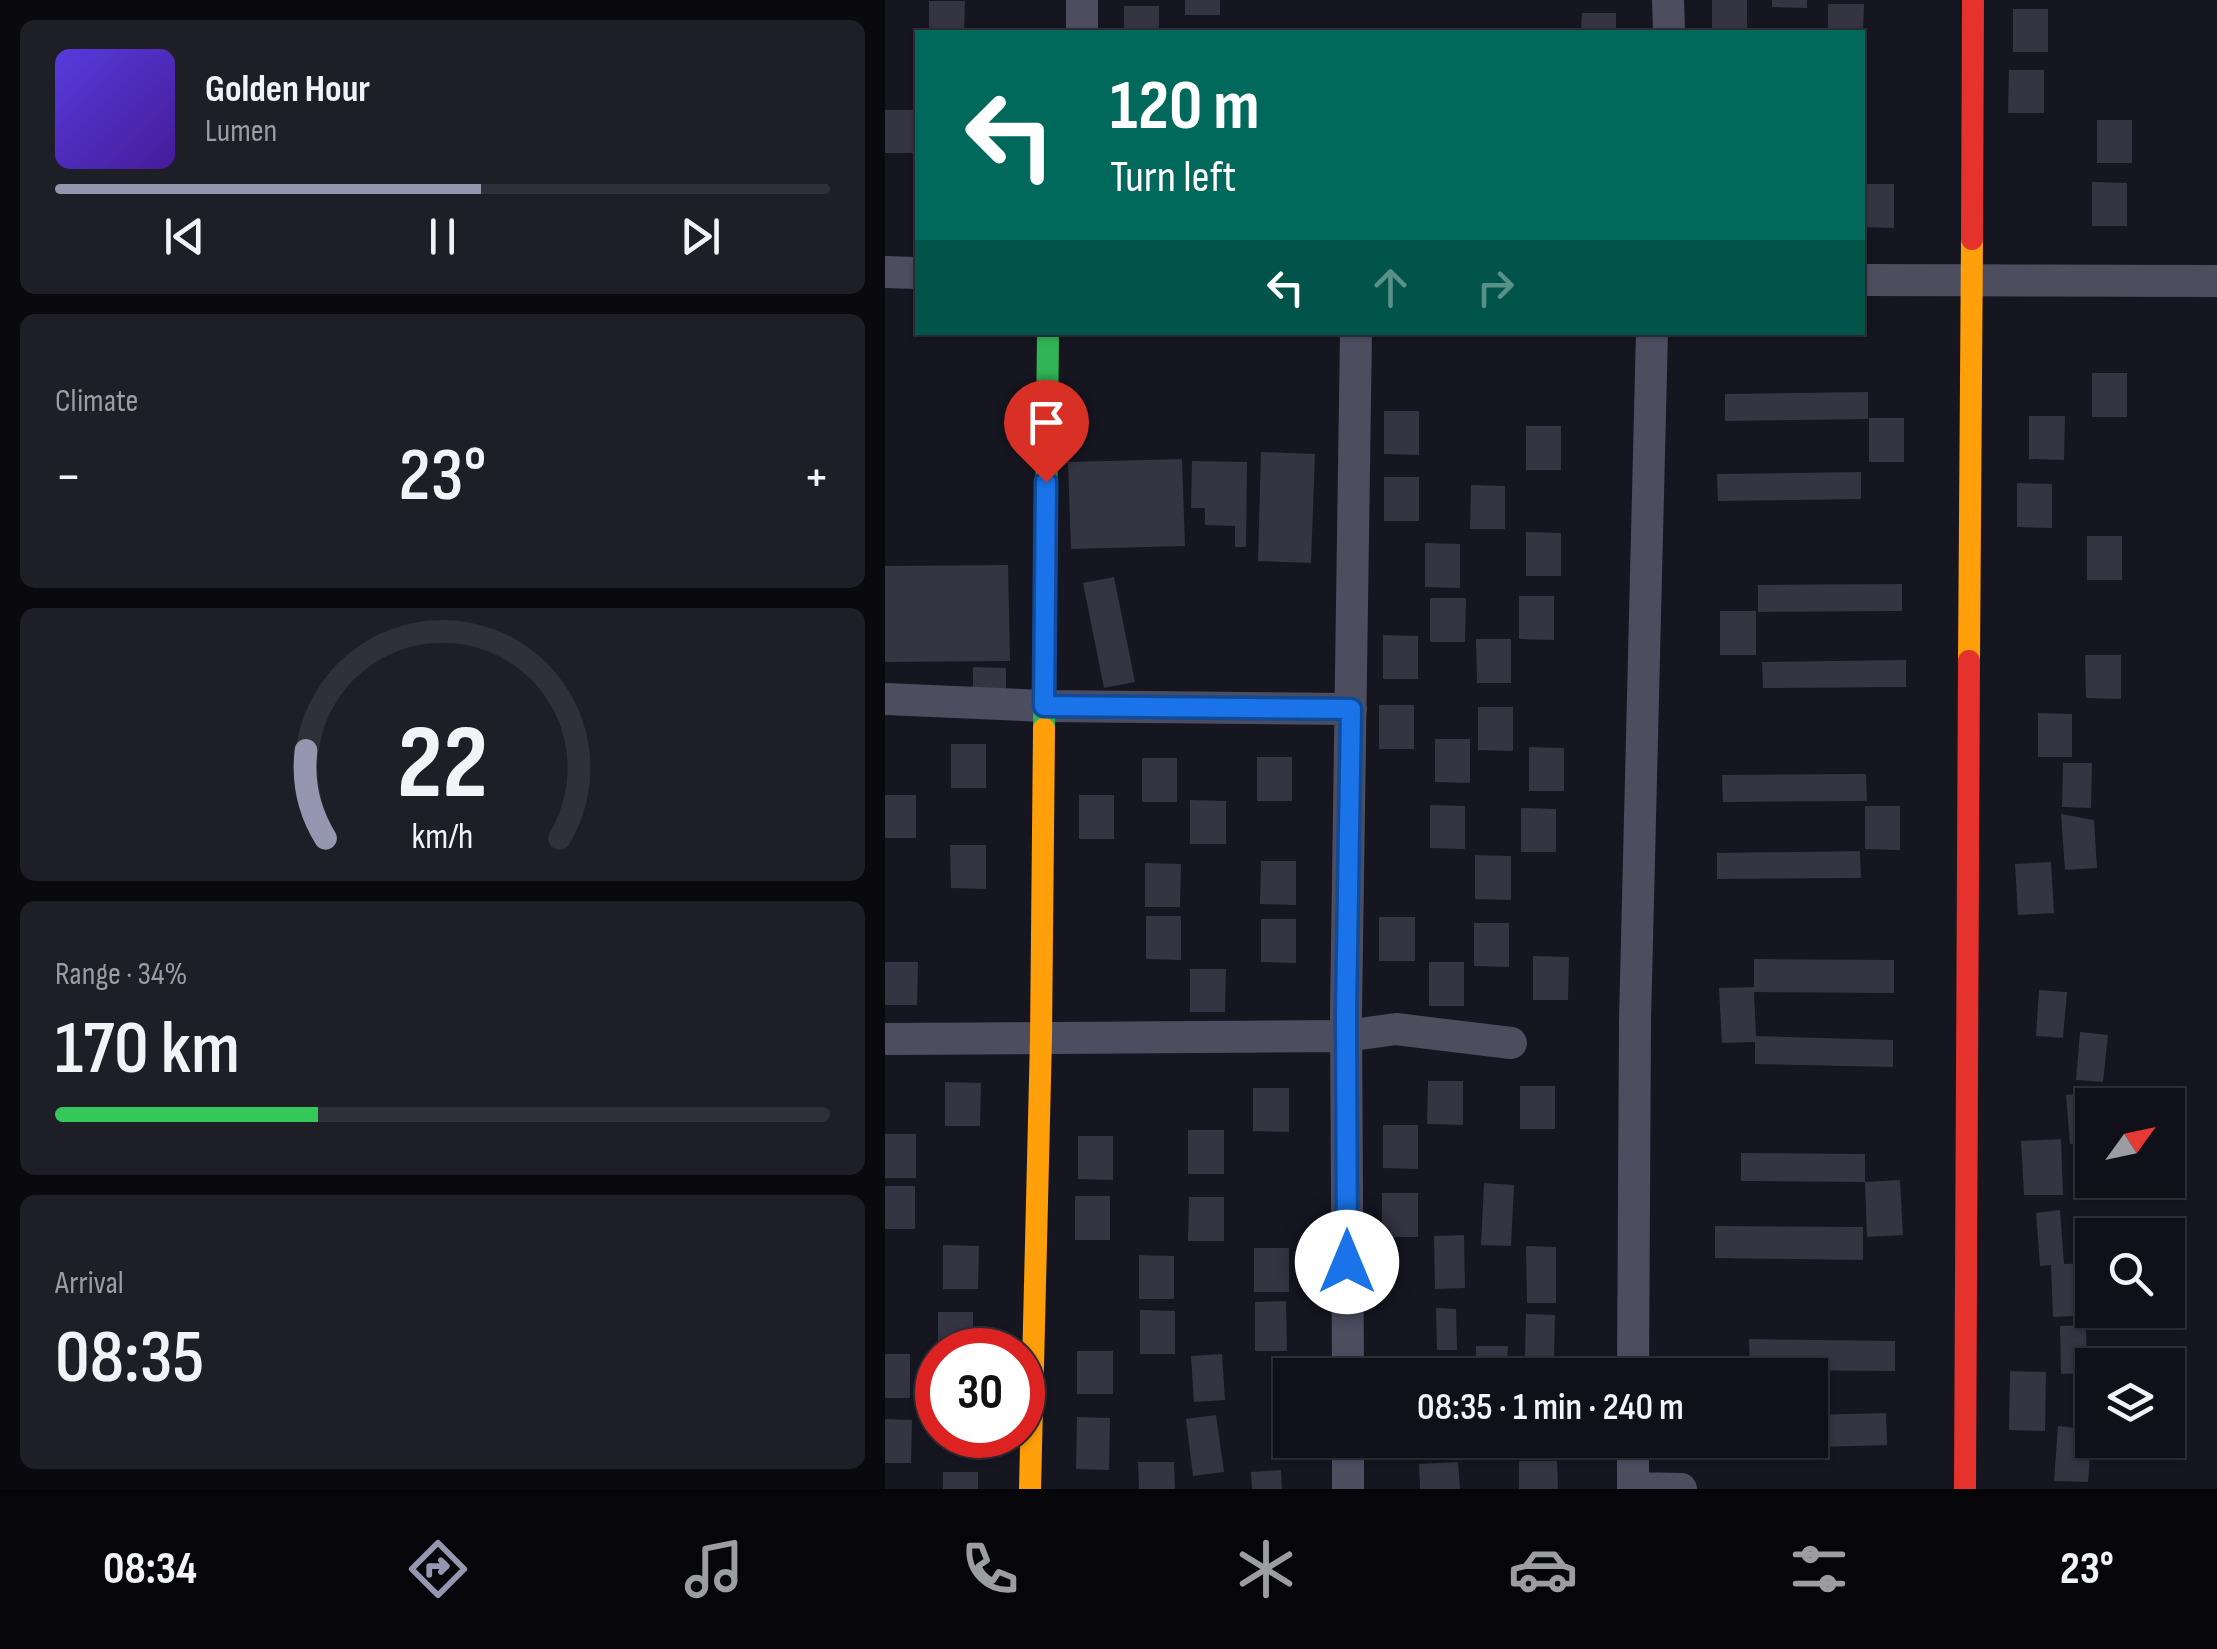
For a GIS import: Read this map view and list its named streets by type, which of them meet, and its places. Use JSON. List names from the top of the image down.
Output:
{
  "north": "top right",
  "page": {
    "turn": ["120 m", "Turn left"],
    "song": ["Golden Hour", "Lumen"],
    "tile": [
      "Climate",
      ["Range · 34%", "170 km"],
      ["Arrival", "08:35"]
    ],
    "heat": ["−", "23°", "+"],
    "limit": "30",
    "trip": "08:35 · 1 min · 240 m",
    "tabs": ["08:34", "23°"],
    "gauge": ["22", "km/h"]
  }
}
